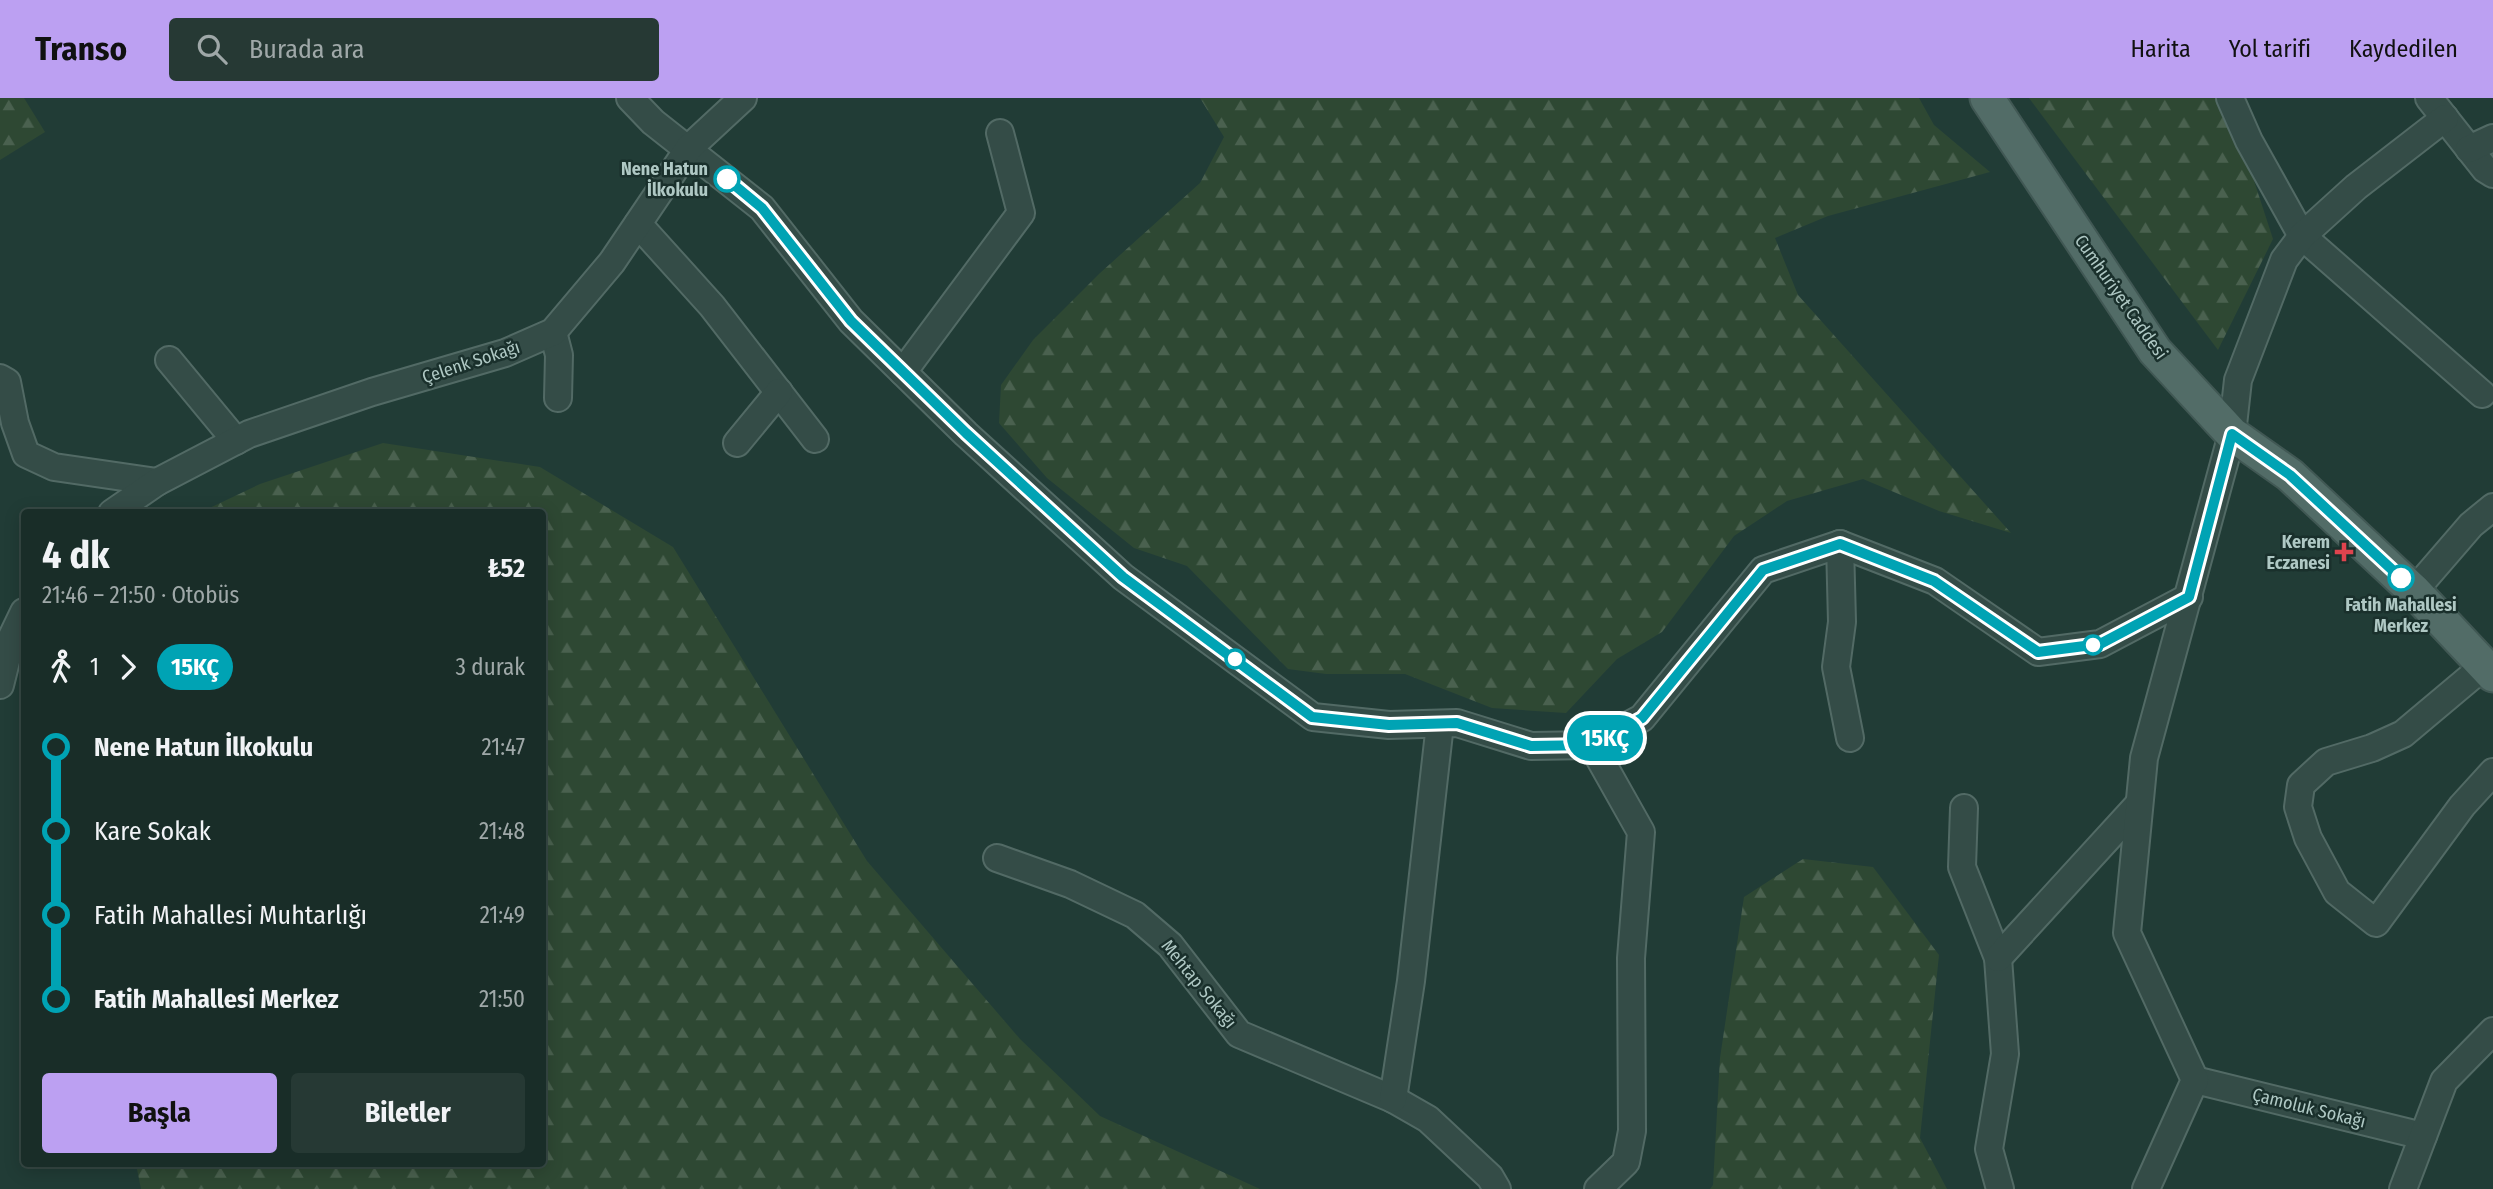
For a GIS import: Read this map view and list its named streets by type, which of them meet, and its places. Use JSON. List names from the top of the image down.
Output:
{
  "streets": {
    "main road": ["Cumhuriyet Caddesi"],
    "street": ["Çelenk Sokağı", "Mehtap Sokağı", "Çamoluk Sokağı"]
  },
  "places": {
    "other": ["Nene Hatun İlkokulu", "Fatih Mahallesi Merkez"],
    "health": ["Kerem Eczanesi"]
  },
  "lines": ["bus line 15KÇ"],
  "page": {
    "header": "Transo",
    "search": "Burada ara",
    "nav": ["Harita", "Yol tarifi", "Kaydedilen"],
    "on_map": "15KÇ",
    "heading": ["4 dk", "21:46 – 21:50 · Otobüs", "₺52"],
    "legs": ["1", "15KÇ", "3 durak"],
    "list": [
      {
        "name": "Nene Hatun İlkokulu",
        "value": "21:47"
      },
      {
        "name": "Kare Sokak",
        "value": "21:48"
      },
      {
        "name": "Fatih Mahallesi Muhtarlığı",
        "value": "21:49"
      },
      {
        "name": "Fatih Mahallesi Merkez",
        "value": "21:50"
      }
    ],
    "buttons": ["Başla", "Biletler"]
  }
}
